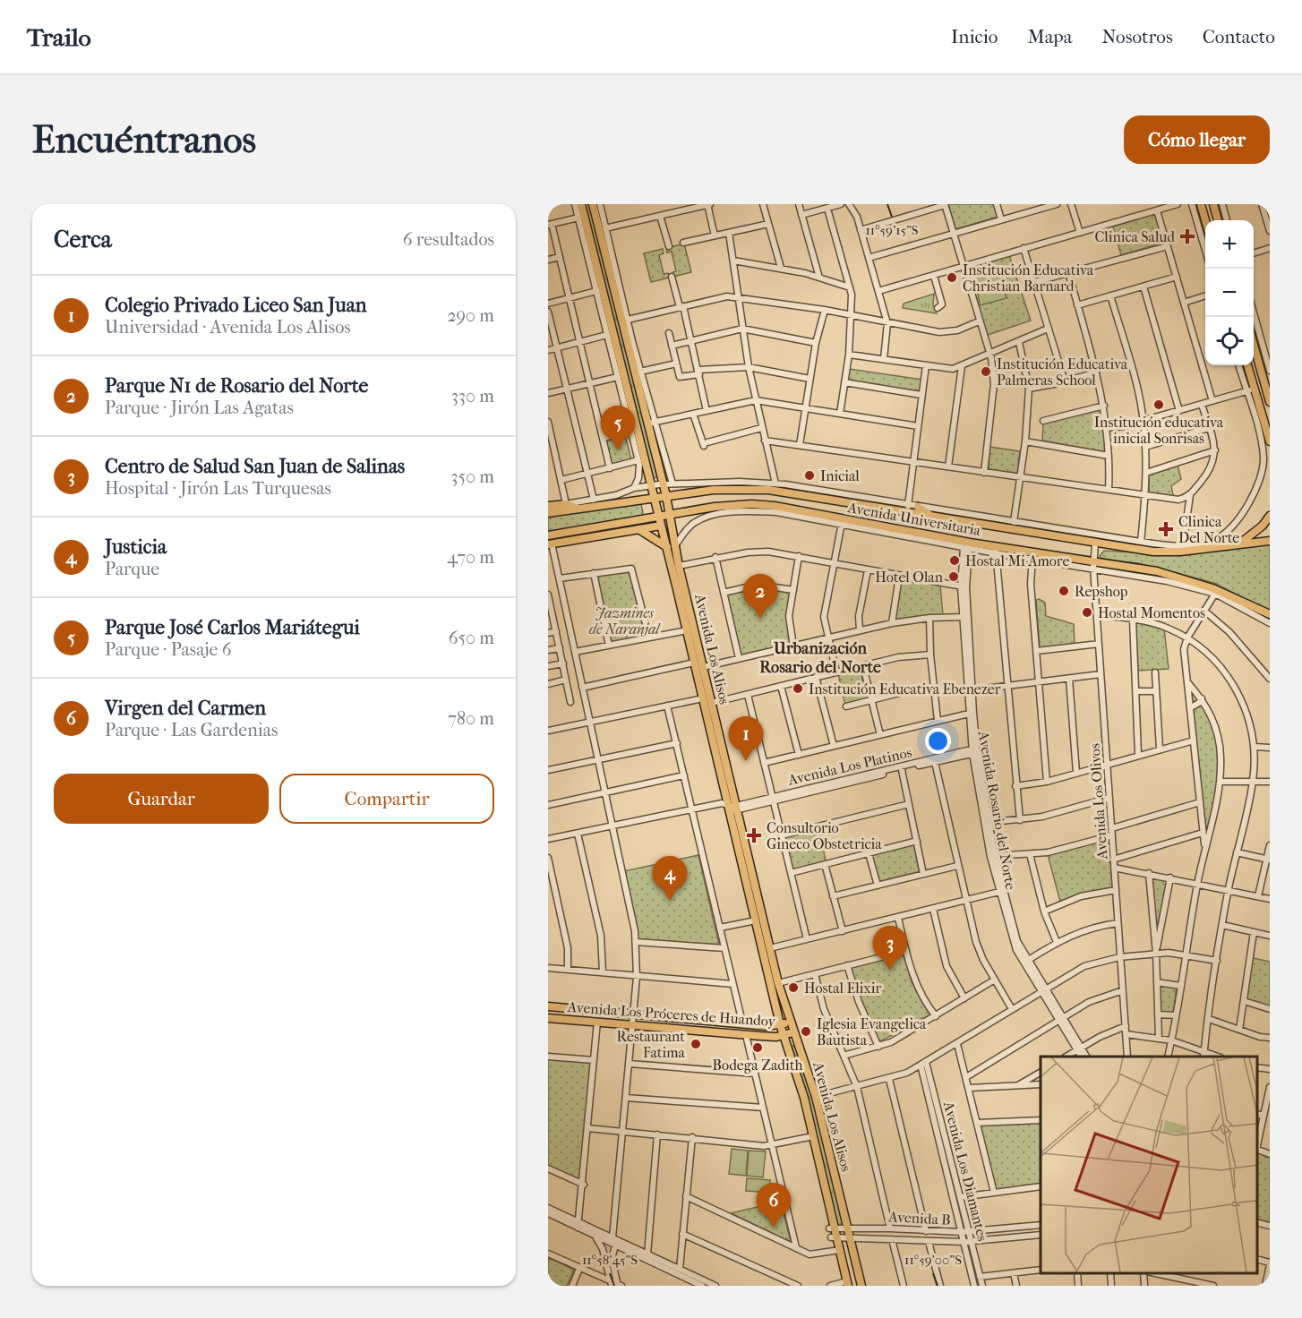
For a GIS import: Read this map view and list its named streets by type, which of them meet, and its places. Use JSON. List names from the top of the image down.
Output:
{
  "streets": {
    "main road": ["Avenida Universitaria", "Avenida Los Alisos", "Avenida Los Próceres de Huandoy"],
    "street": [
      "Avenida Los Platinos",
      "Avenida Los Olivos",
      "Avenida Rosario del Norte",
      "Avenida Los Diamantes",
      "Avenida B"
    ]
  },
  "crossings": [
    ["Avenida Universitaria", "Avenida Los Alisos"],
    ["Avenida Universitaria", "Avenida Los Olivos"],
    ["Avenida Universitaria", "Avenida Rosario del Norte"],
    ["Avenida Los Alisos", "Avenida Los Platinos"],
    ["Avenida Los Alisos", "Avenida Los Próceres de Huandoy"],
    ["Avenida Los Alisos", "Avenida B"],
    ["Avenida Los Platinos", "Avenida Rosario del Norte"],
    ["Avenida Los Diamantes", "Avenida B"]
  ],
  "districts": ["Urbanización Rosario del Norte"],
  "parks": ["Jazmines de Naranjal"],
  "places": {
    "health": ["Clinica Salud", "Clinica Del Norte", "Consultorio Gineco Obstetricia"],
    "other": [
      "Institución Educativa Christian Barnard",
      "Institución Educativa Palmeras School",
      "Institución educativa inicial Sonrisas",
      "Inicial",
      "Hostal Mi Amore",
      "Hotel Olan",
      "Repshop",
      "Hostal Momentos",
      "Institución Educativa Ebenezer",
      "Hostal Elixir",
      "Iglesia Evangelica Bautista",
      "Restaurant Fatima",
      "Bodega Zadith"
    ]
  },
  "page": {
    "header": "Trailo",
    "nav": [
      "Inicio",
      "Mapa",
      "Nosotros",
      "Contacto"
    ],
    "buttons": [
      "Cómo llegar",
      ["Guardar", "Compartir"]
    ],
    "title": "Encuéntranos",
    "heading": ["Cerca", "6 resultados"],
    "map_buttons": ["+", "−"],
    "list": [
      {
        "mark": "1",
        "name": "Colegio Privado Liceo San Juan",
        "note": "Universidad · Avenida Los Alisos",
        "value": "290 m"
      },
      {
        "mark": "2",
        "name": "Parque N1 de Rosario del Norte",
        "note": "Parque · Jirón Las Agatas",
        "value": "330 m"
      },
      {
        "mark": "3",
        "name": "Centro de Salud San Juan de Salinas",
        "note": "Hospital · Jirón Las Turquesas",
        "value": "350 m"
      },
      {
        "mark": "4",
        "name": "Justicia",
        "note": "Parque",
        "value": "470 m"
      },
      {
        "mark": "5",
        "name": "Parque José Carlos Mariátegui",
        "note": "Parque · Pasaje 6",
        "value": "650 m"
      },
      {
        "mark": "6",
        "name": "Virgen del Carmen",
        "note": "Parque · Las Gardenias",
        "value": "780 m"
      }
    ],
    "pins": [
      "5",
      "2",
      "1",
      "4",
      "3",
      "6"
    ]
  },
  "coordinates": ["11°59'15\"S", "11°58'45\"S", "11°59'00\"S"]
}
